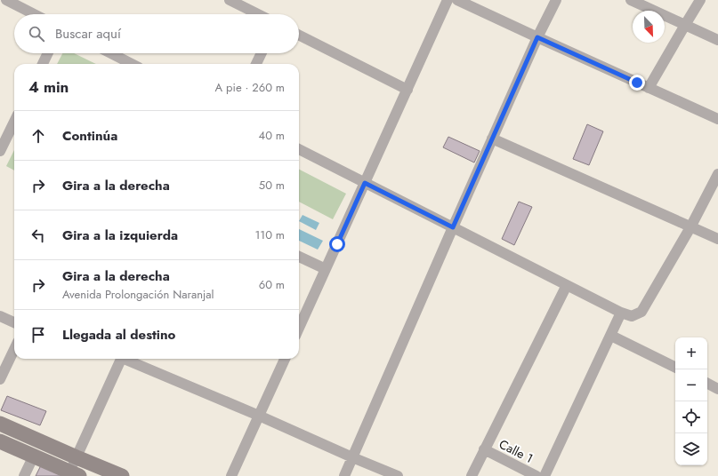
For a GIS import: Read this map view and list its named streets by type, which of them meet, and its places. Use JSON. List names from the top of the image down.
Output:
{
  "streets": {
    "street": ["Calle 1"]
  },
  "north": "bottom right",
  "page": {
    "search": "Buscar aquí",
    "heading": ["4 min", "A pie · 260 m"],
    "list": [
      ["Continúa", "40 m"],
      ["Gira a la derecha", "50 m"],
      ["Gira a la izquierda", "110 m"],
      ["Gira a la derecha", "Avenida Prolongación Naranjal", "60 m"],
      "Llegada al destino"
    ],
    "map_buttons": ["+", "−"]
  }
}
